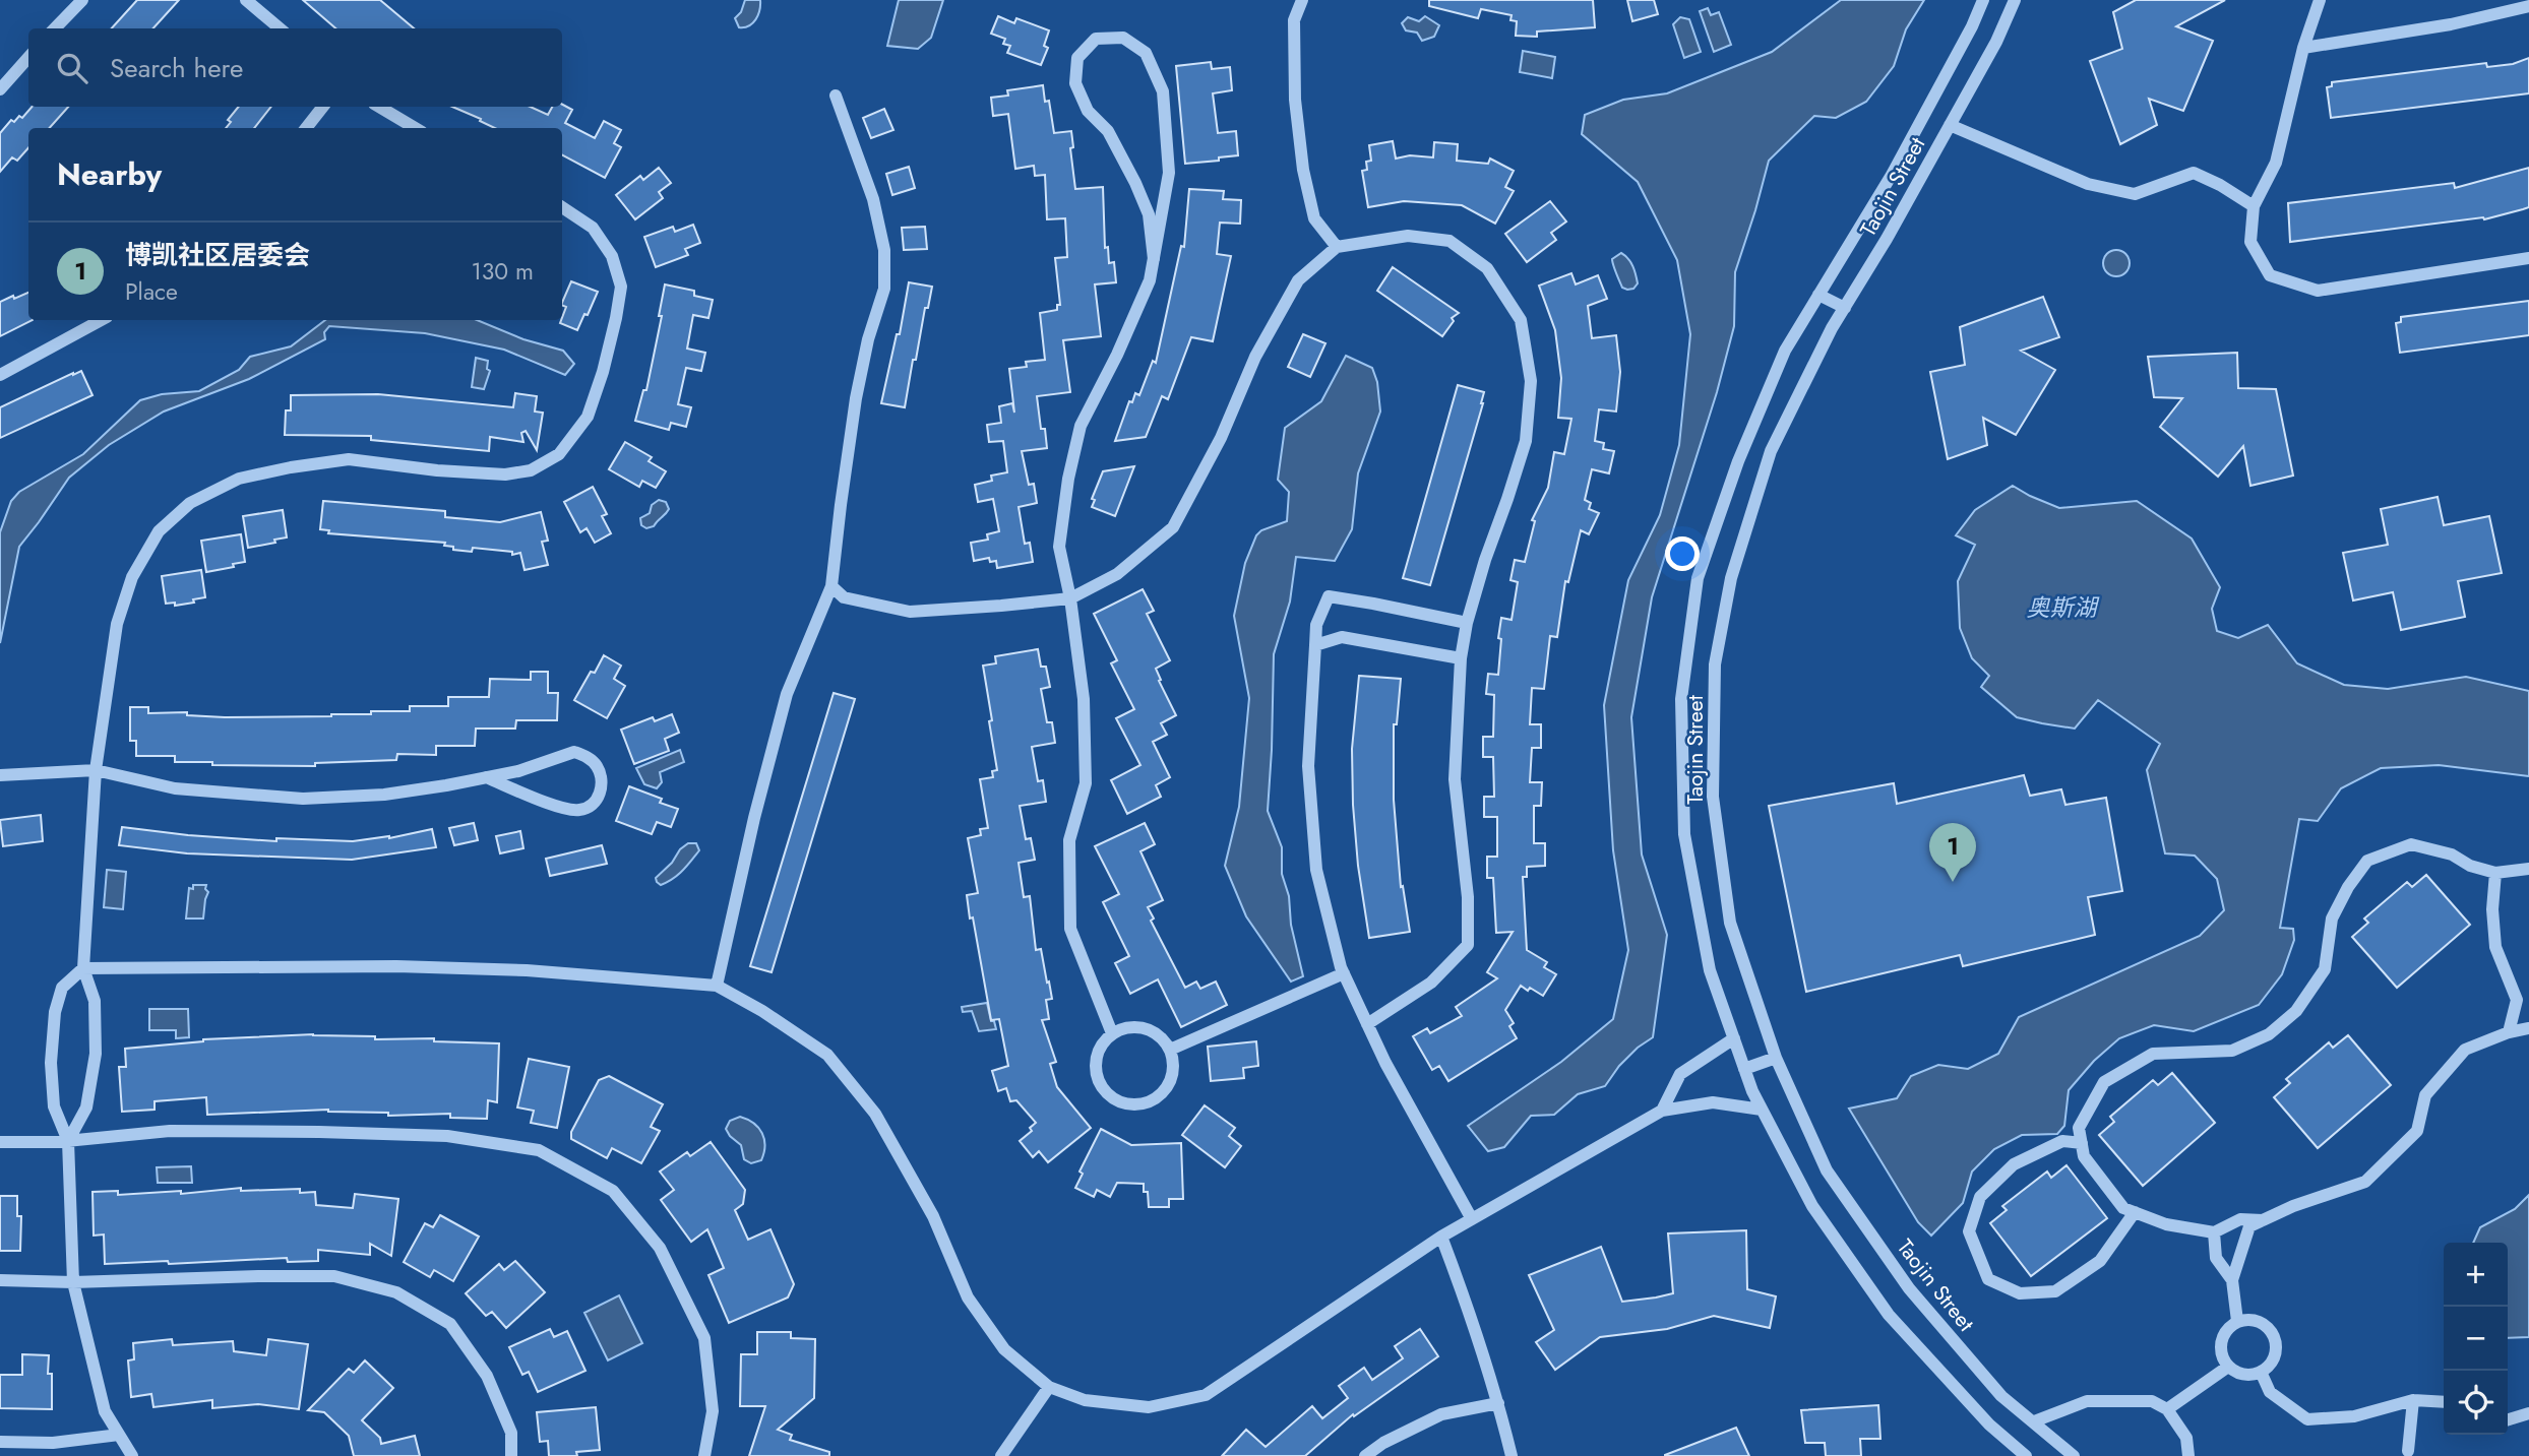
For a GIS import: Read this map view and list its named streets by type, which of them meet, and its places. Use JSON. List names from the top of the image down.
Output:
{
  "streets": {
    "street": ["Taojin Street"]
  },
  "water": ["奥斯湖"],
  "page": {
    "search": "Search here",
    "heading": "Nearby",
    "list": [
      {
        "mark": "1",
        "name": "博凯社区居委会",
        "note": "Place",
        "value": "130 m"
      }
    ],
    "pins": "1",
    "map_buttons": ["+", "−"]
  }
}
